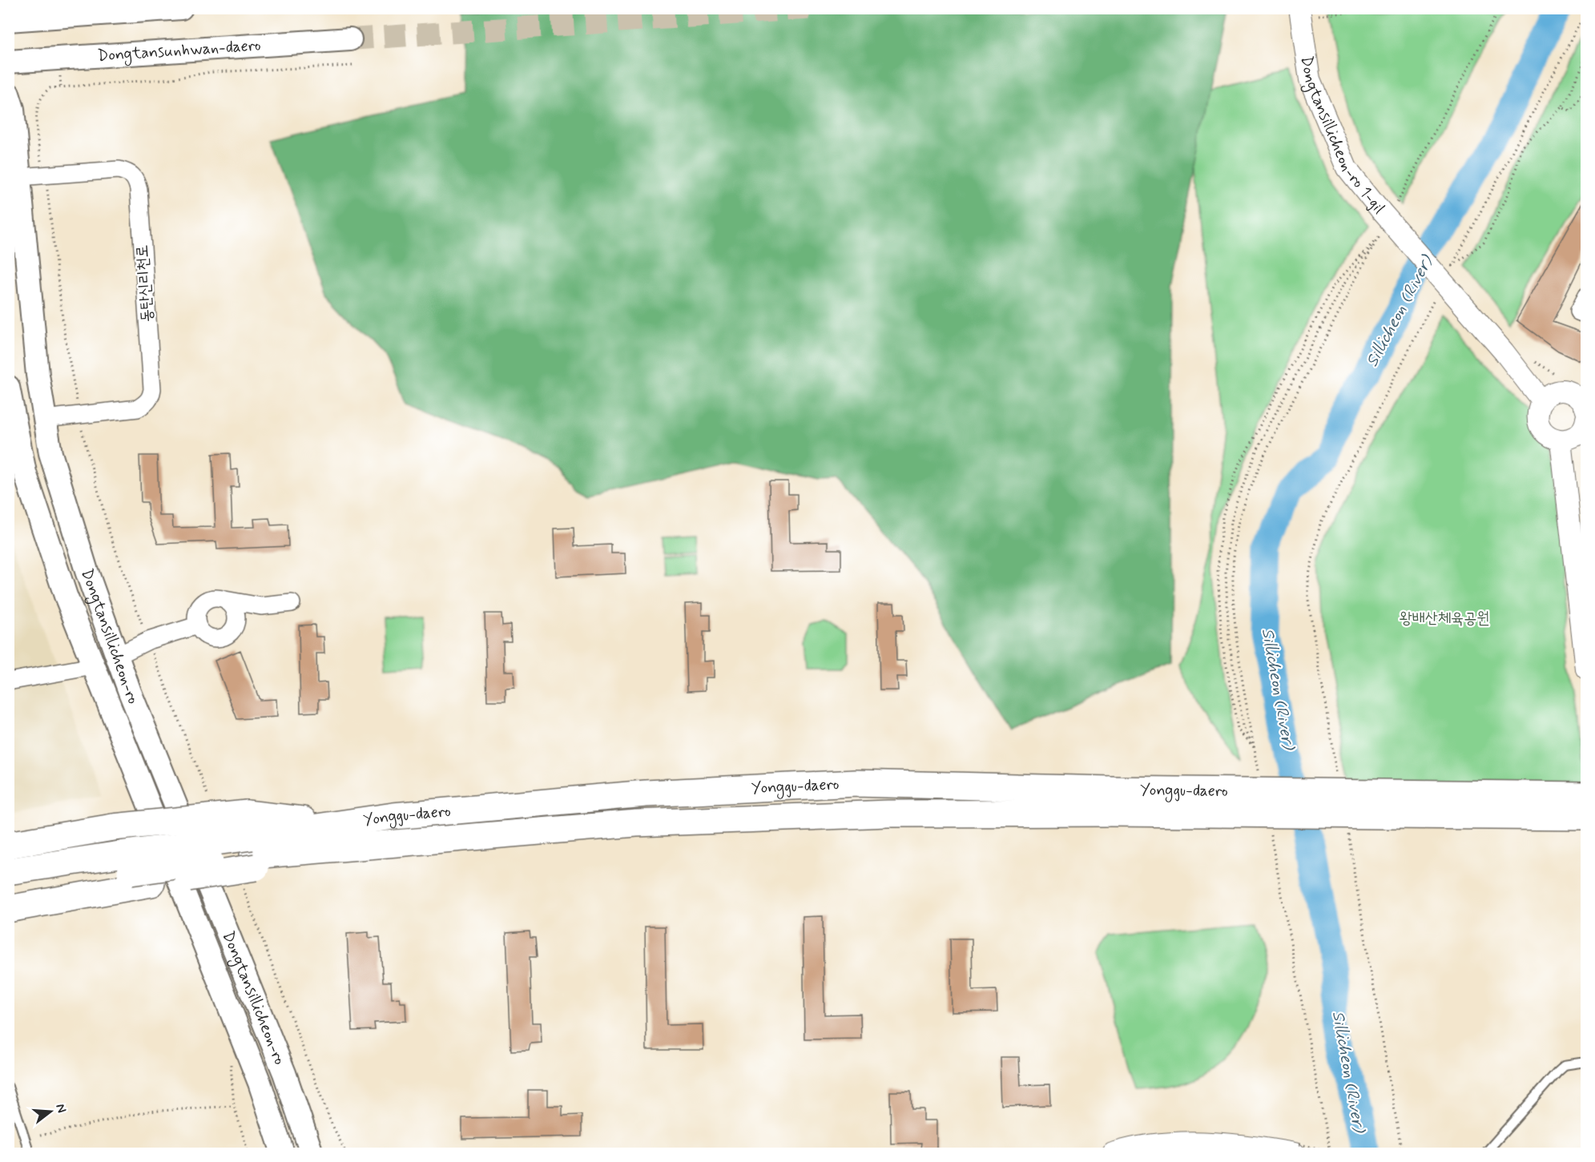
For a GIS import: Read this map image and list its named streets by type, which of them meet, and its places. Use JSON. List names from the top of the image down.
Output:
{
  "streets": {
    "highway": ["Yonggu-daero"],
    "main road": ["Dongtansunhwan-daero", "Dongtansillicheon-ro"],
    "street": ["Dongtansillicheon-ro 1-gil", "동탄신리천로"]
  },
  "crossings": [
    ["동탄신리천로", "Dongtansillicheon-ro"]
  ],
  "water": ["Sillicheon (River)"],
  "parks": ["왕배산체육공원"],
  "north": "right"
}
